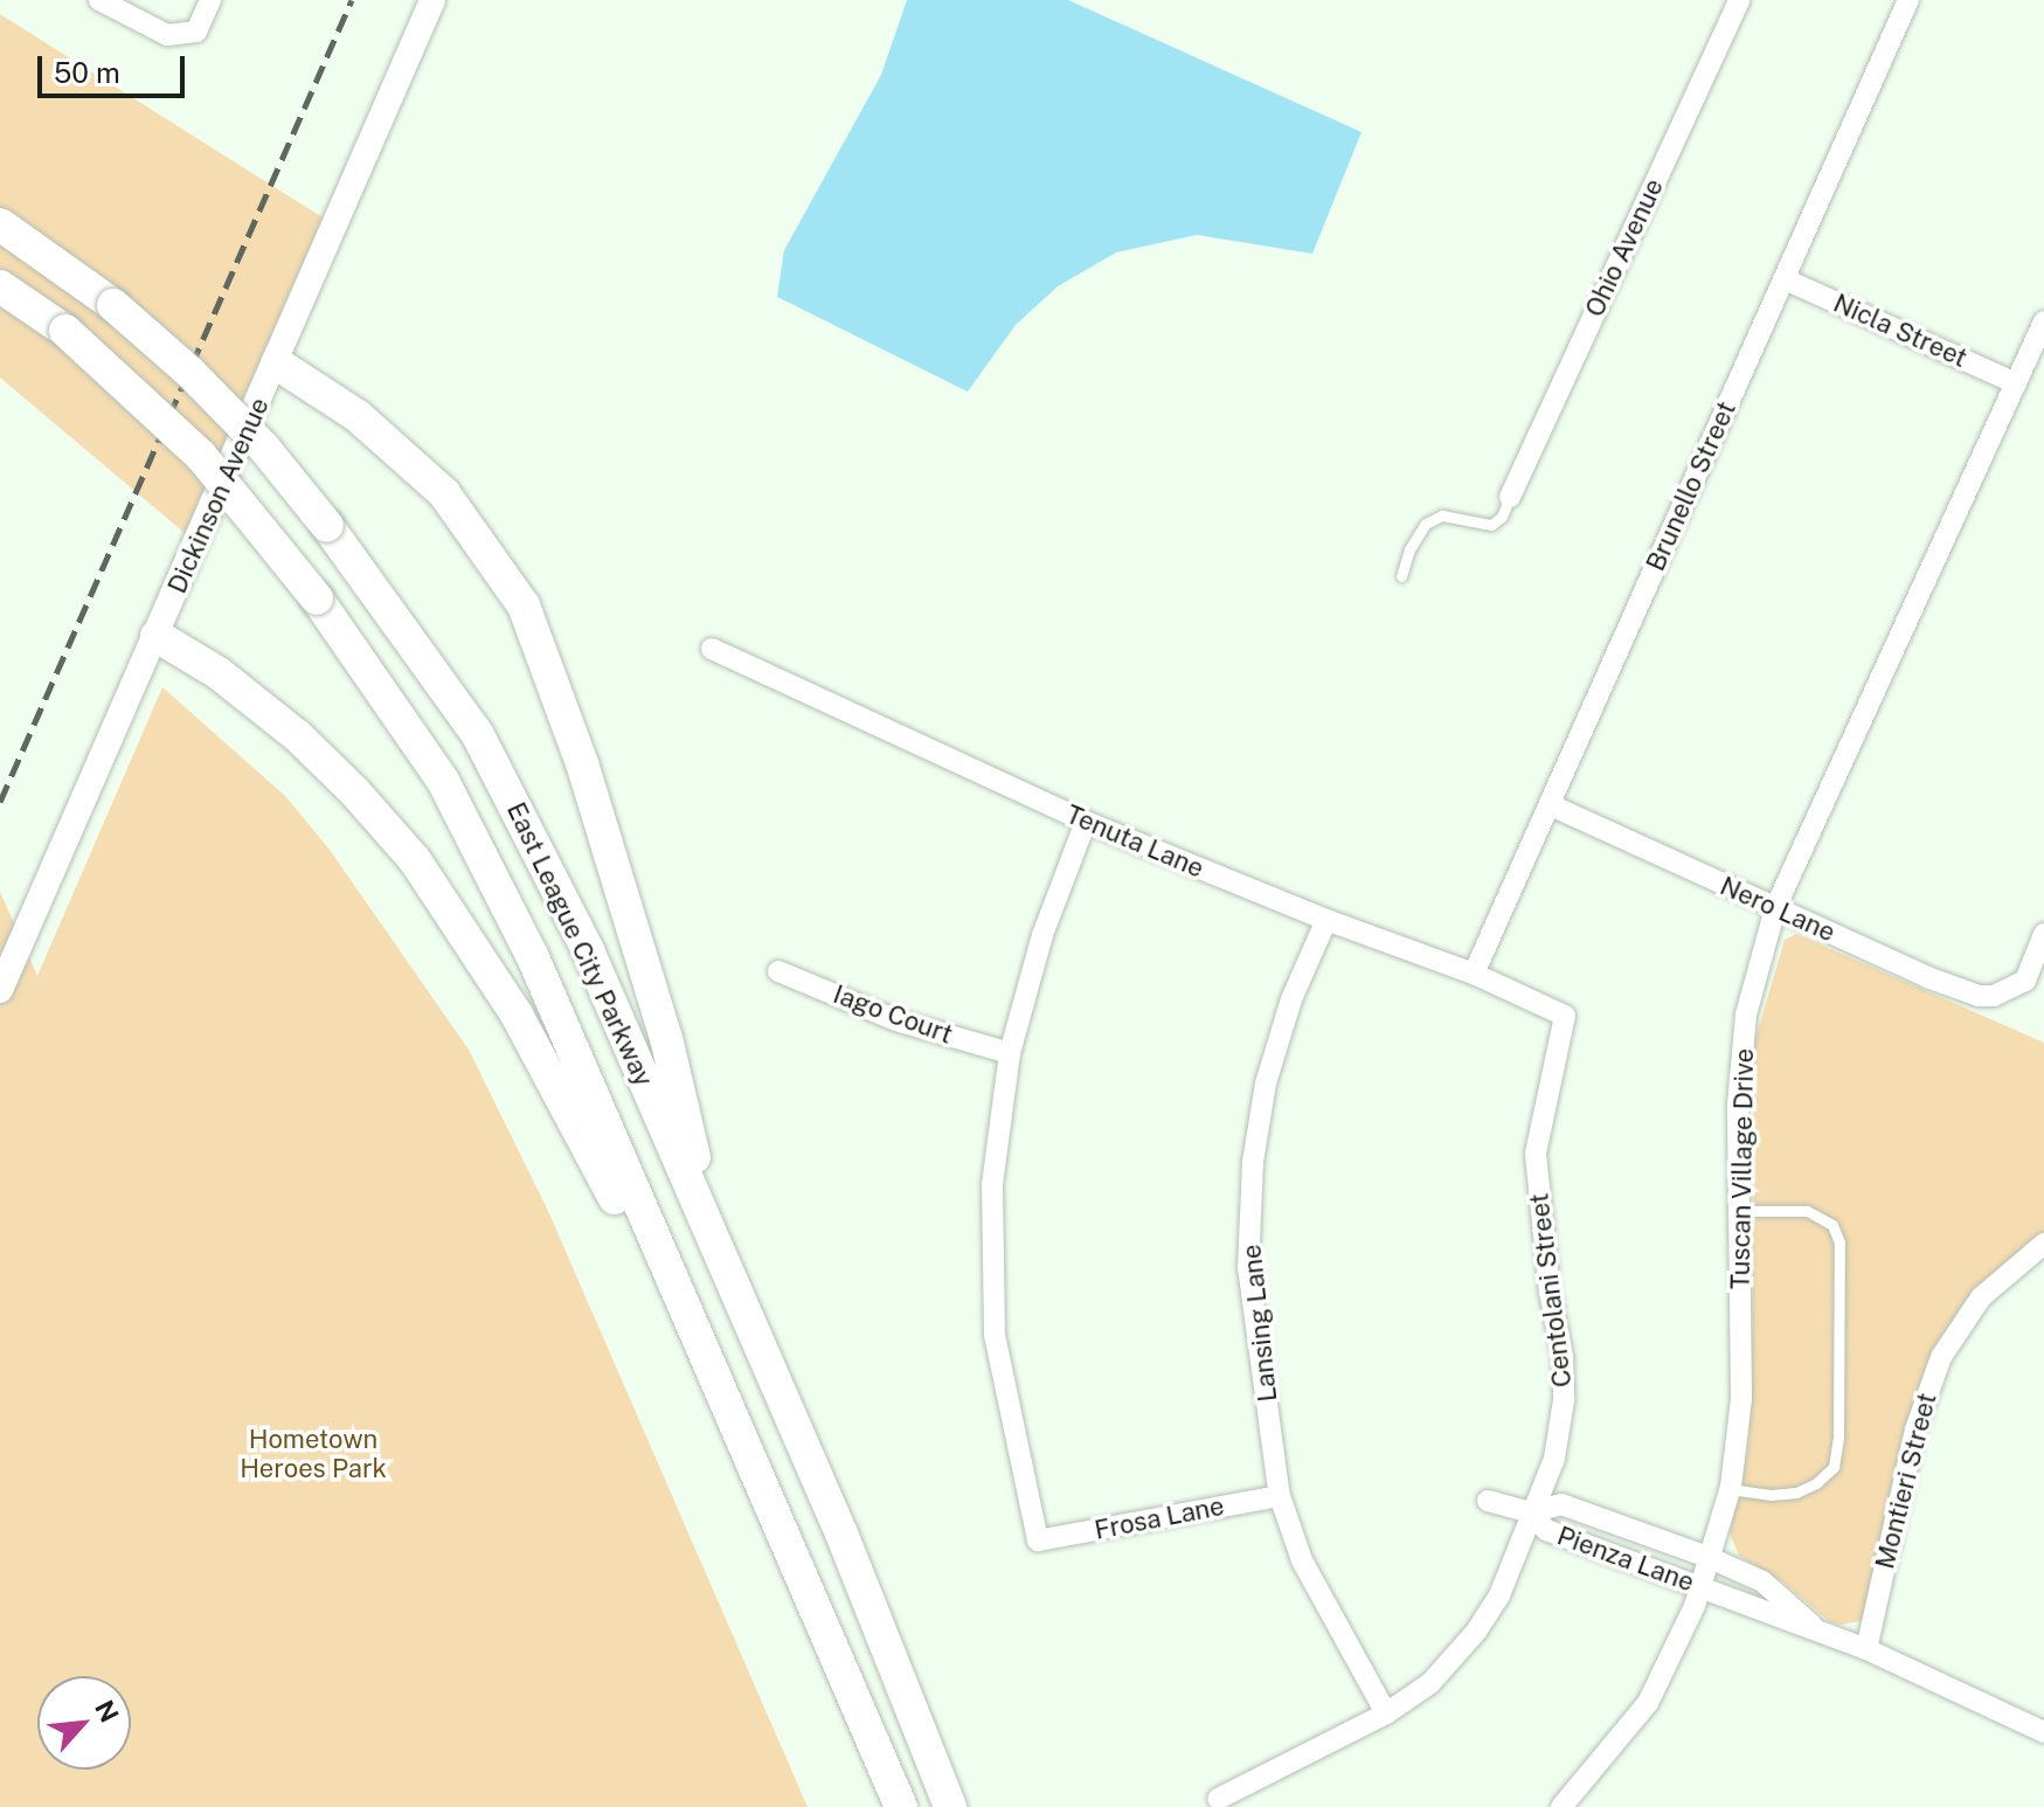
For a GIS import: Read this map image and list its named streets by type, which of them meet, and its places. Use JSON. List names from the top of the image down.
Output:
{
  "streets": {
    "main road": ["East League City Parkway"],
    "street": [
      "Ohio Avenue",
      "Nicla Street",
      "Brunello Street",
      "Dickinson Avenue",
      "Tenuta Lane",
      "Nero Lane",
      "Iago Court",
      "Tuscan Village Drive",
      "Centolani Street",
      "Lansing Lane",
      "Montieri Street",
      "Frosa Lane",
      "Pienza Lane"
    ]
  },
  "crossings": [
    ["Nicla Street", "Brunello Street"],
    ["Nicla Street", "Tuscan Village Drive"],
    ["Brunello Street", "Tenuta Lane"],
    ["Brunello Street", "Nero Lane"],
    ["Tenuta Lane", "Centolani Street"],
    ["Tenuta Lane", "Lansing Lane"],
    ["Nero Lane", "Tuscan Village Drive"],
    ["Iago Court", "Frosa Lane"],
    ["Tuscan Village Drive", "Pienza Lane"],
    ["Centolani Street", "Lansing Lane"],
    ["Centolani Street", "Pienza Lane"],
    ["Lansing Lane", "Frosa Lane"],
    ["Montieri Street", "Pienza Lane"]
  ],
  "parks": ["Hometown Heroes Park"],
  "scale_bar": "50 m",
  "north": "top right"
}
